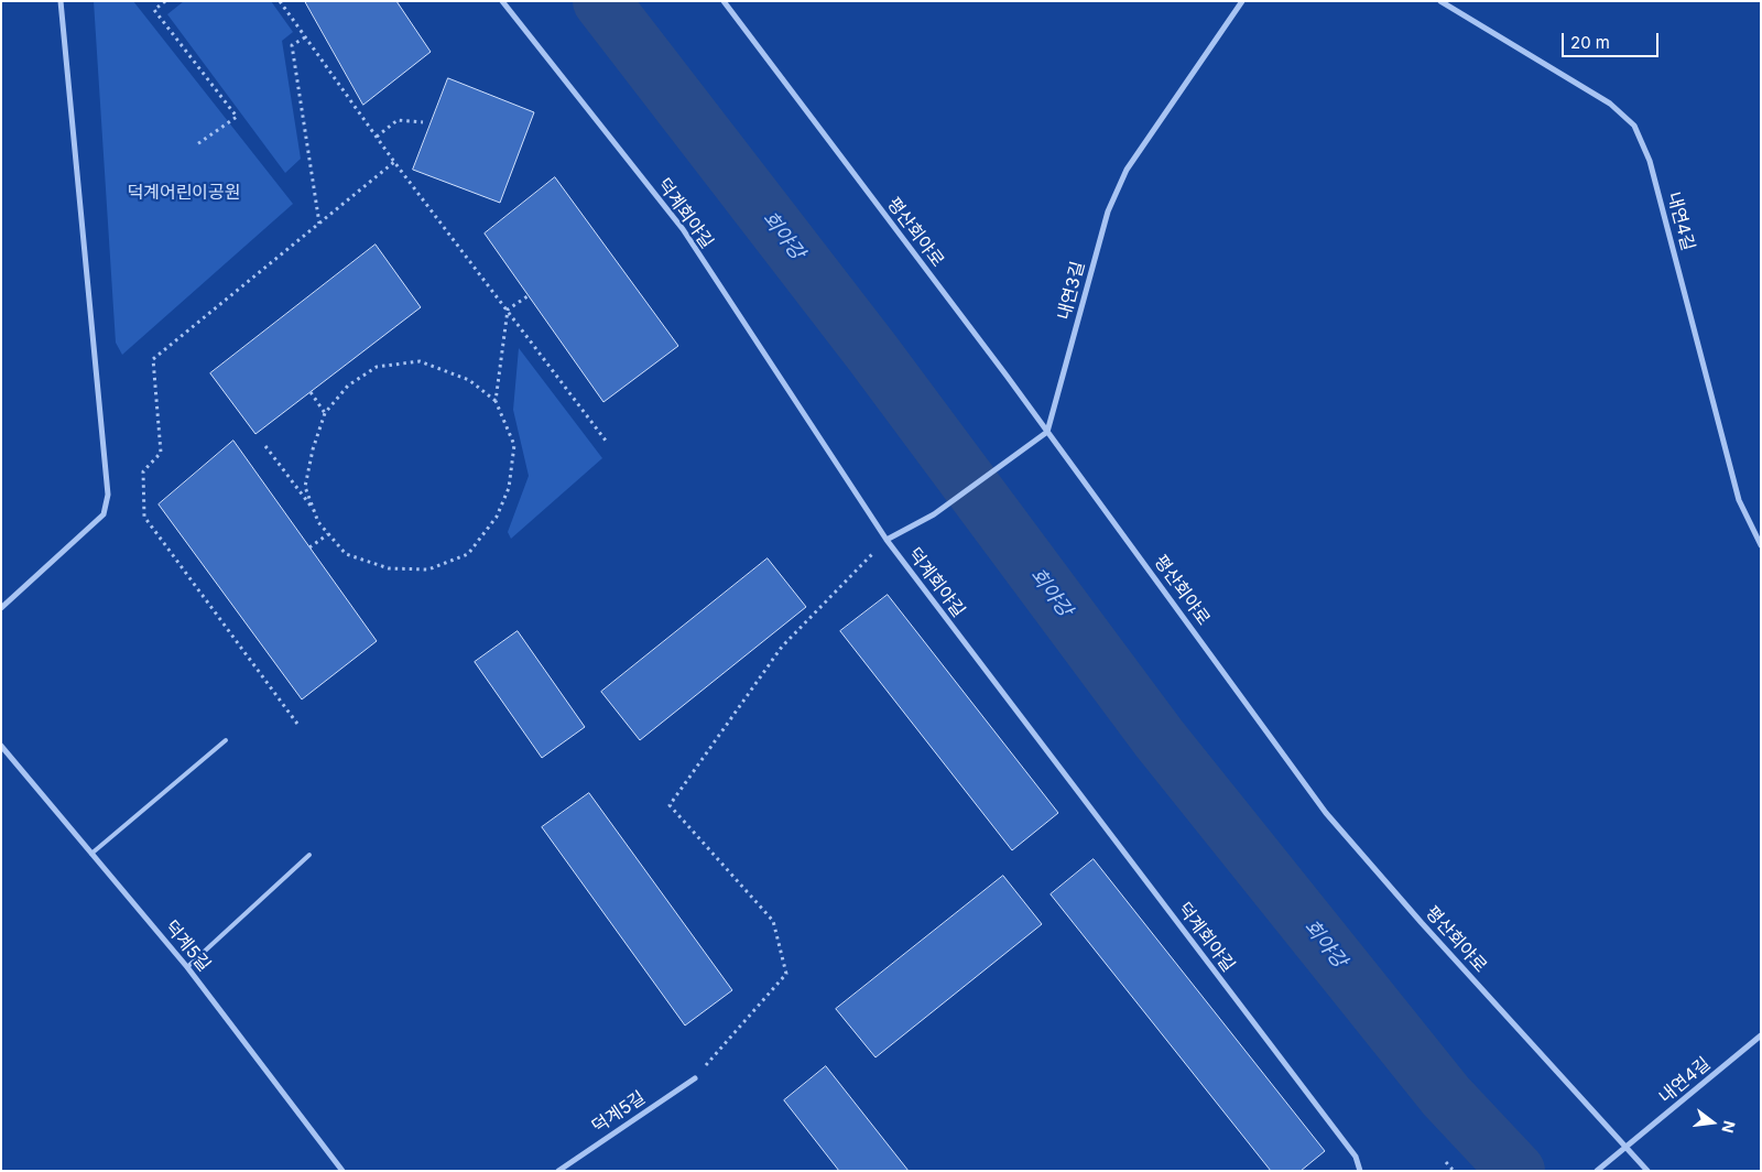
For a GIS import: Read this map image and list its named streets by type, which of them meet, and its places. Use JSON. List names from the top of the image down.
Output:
{
  "streets": {
    "street": [
      "덕계회야길",
      "내연4길",
      "평산회야로",
      "내연3길",
      "덕계5길"
    ]
  },
  "crossings": [
    ["내연4길", "평산회야로"],
    ["평산회야로", "내연3길"]
  ],
  "water": ["회야강"],
  "parks": ["덕계어린이공원"],
  "scale_bar": "20 m",
  "north": "right"
}
